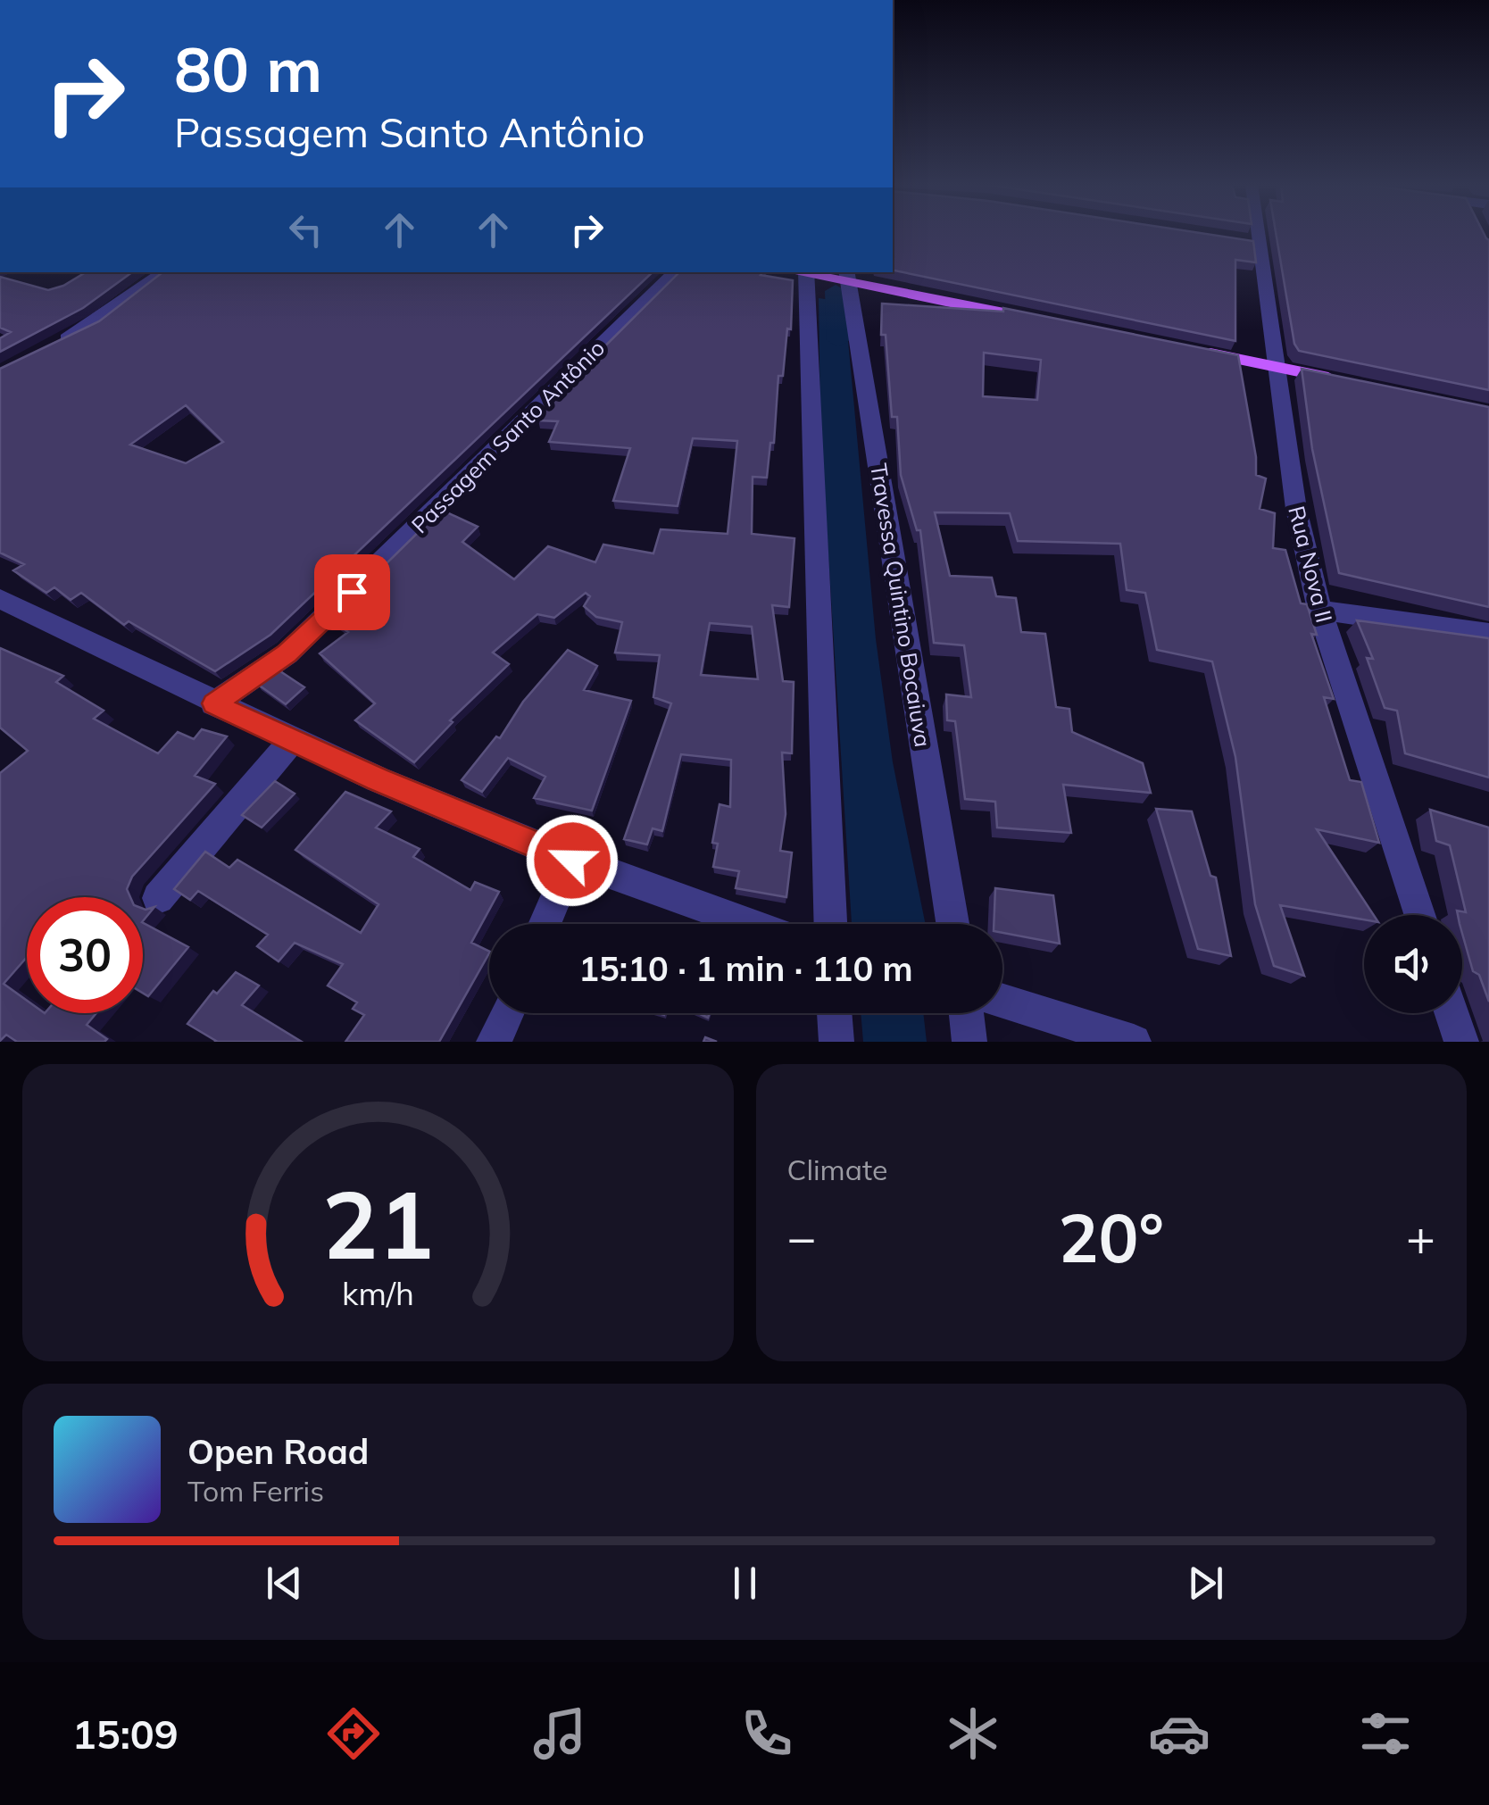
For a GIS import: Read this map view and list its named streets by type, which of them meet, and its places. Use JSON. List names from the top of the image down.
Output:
{
  "streets": {
    "street": ["Passagem Santo Antônio", "Rua Nova II", "Travessa Quintino Bocaiuva"]
  },
  "page": {
    "turn": ["80 m", "Passagem Santo Antônio"],
    "limit": "30",
    "trip": "15:10 · 1 min · 110 m",
    "tile": "Climate",
    "heat": ["−", "20°", "+"],
    "song": ["Open Road", "Tom Ferris"],
    "tabs": "15:09",
    "gauge": ["21", "km/h"]
  }
}
